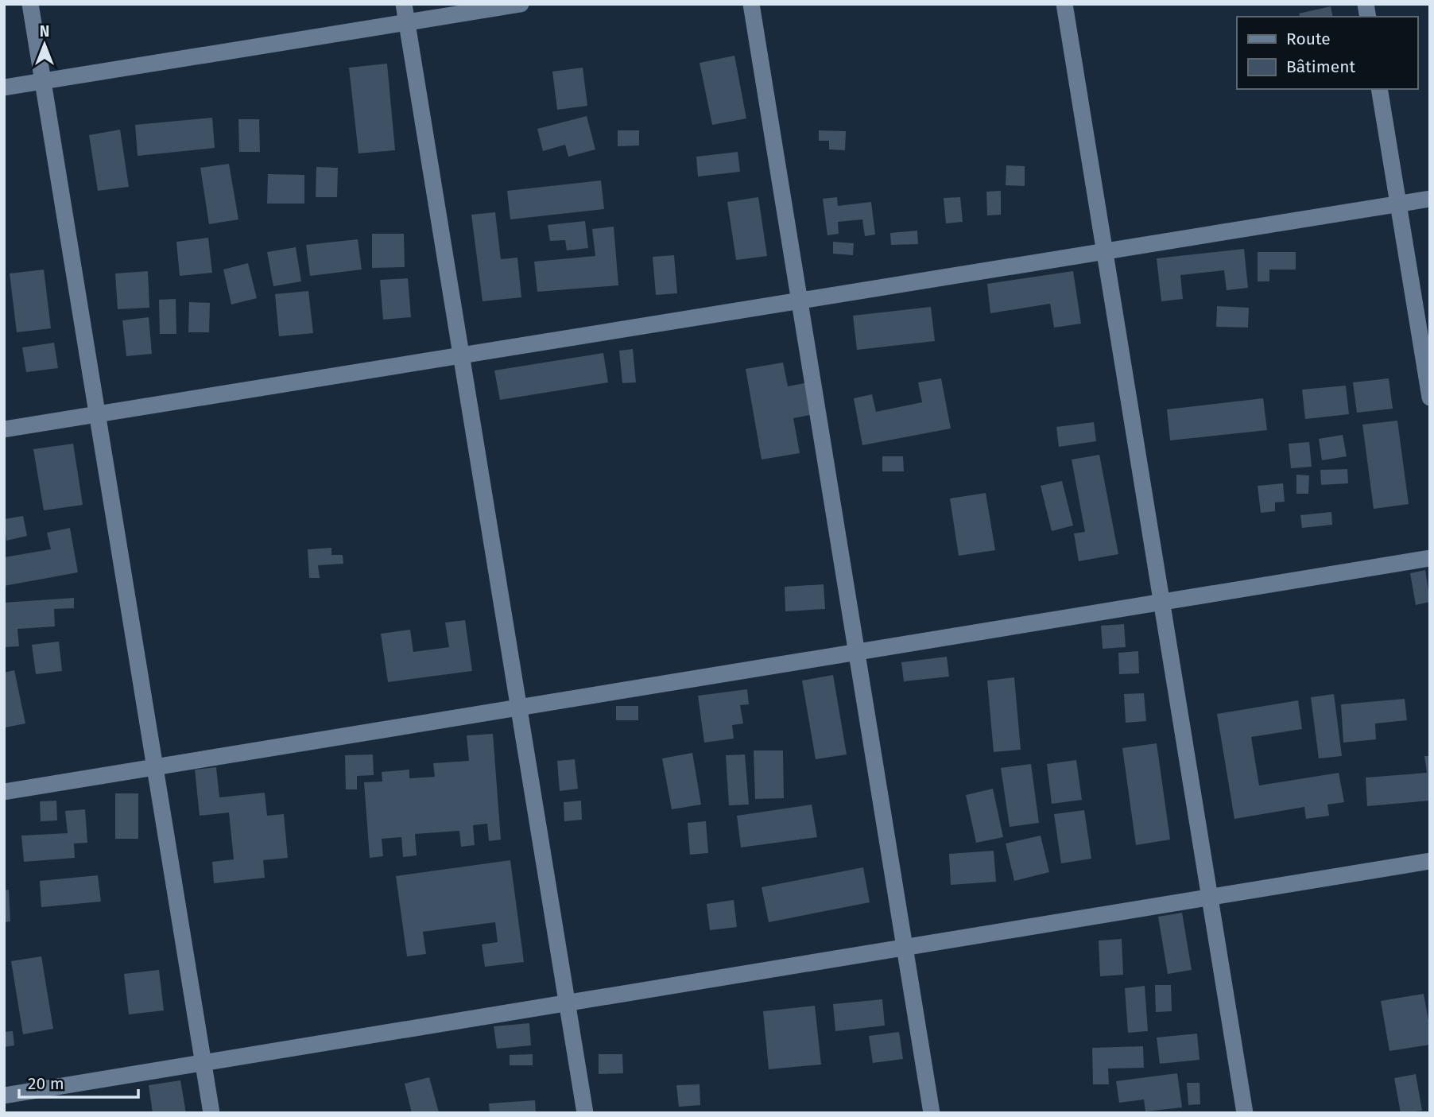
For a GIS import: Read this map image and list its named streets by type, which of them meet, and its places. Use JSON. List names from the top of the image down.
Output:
{
  "legend": ["Route", "Bâtiment"],
  "scale_bar": "20 m",
  "north": "top"
}
